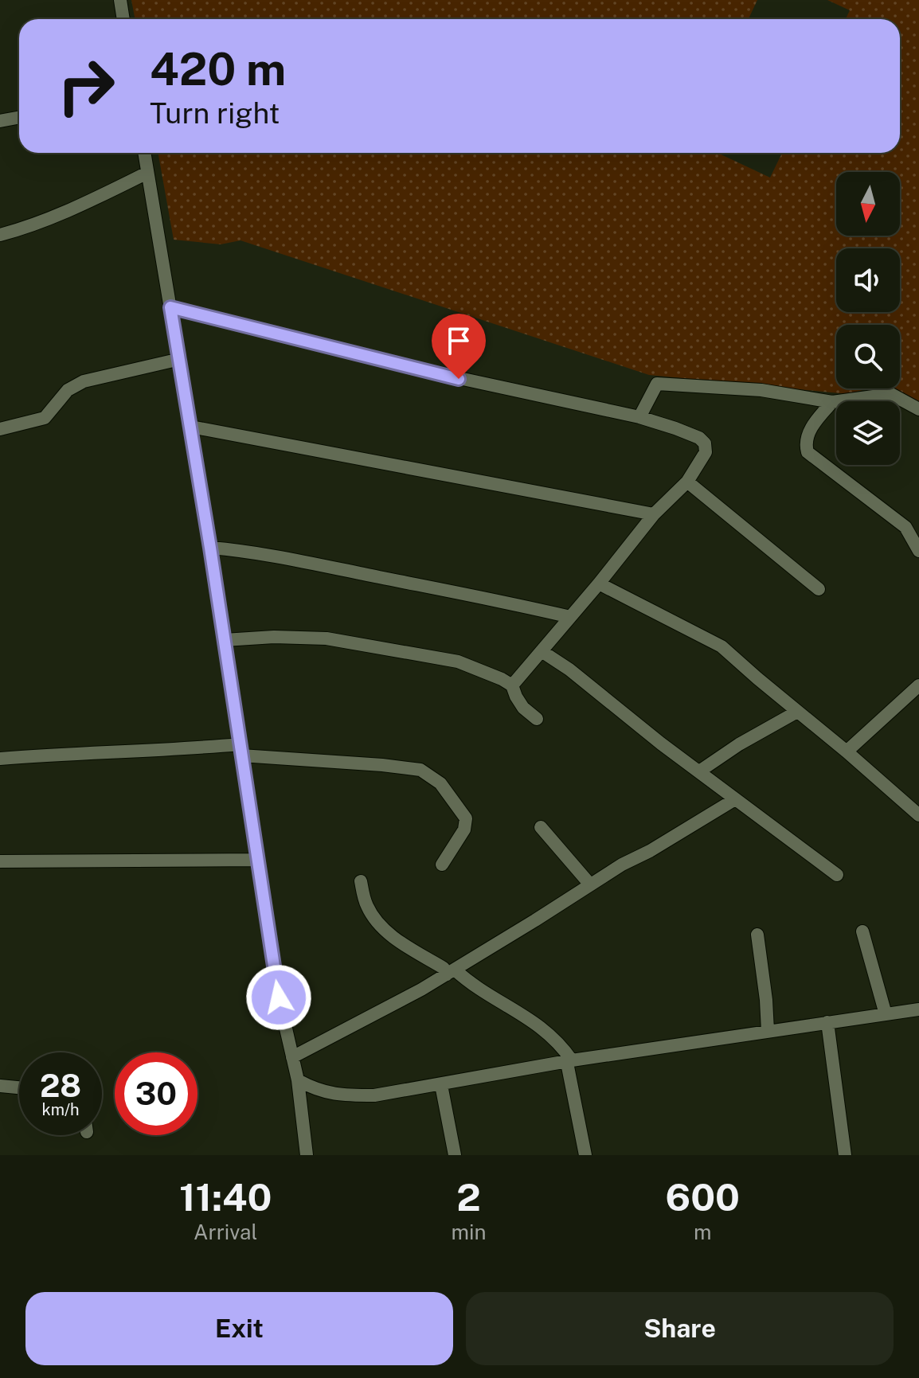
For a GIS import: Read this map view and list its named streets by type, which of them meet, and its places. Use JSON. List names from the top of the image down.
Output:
{
  "north": "bottom",
  "page": {
    "turn": ["420 m", "Turn right"],
    "speed": "28 km/h",
    "limit": "30",
    "eta": [
      "11:40",
      "Arrival",
      "2",
      "min",
      "600",
      "m"
    ],
    "buttons": ["Exit", "Share"]
  }
}
